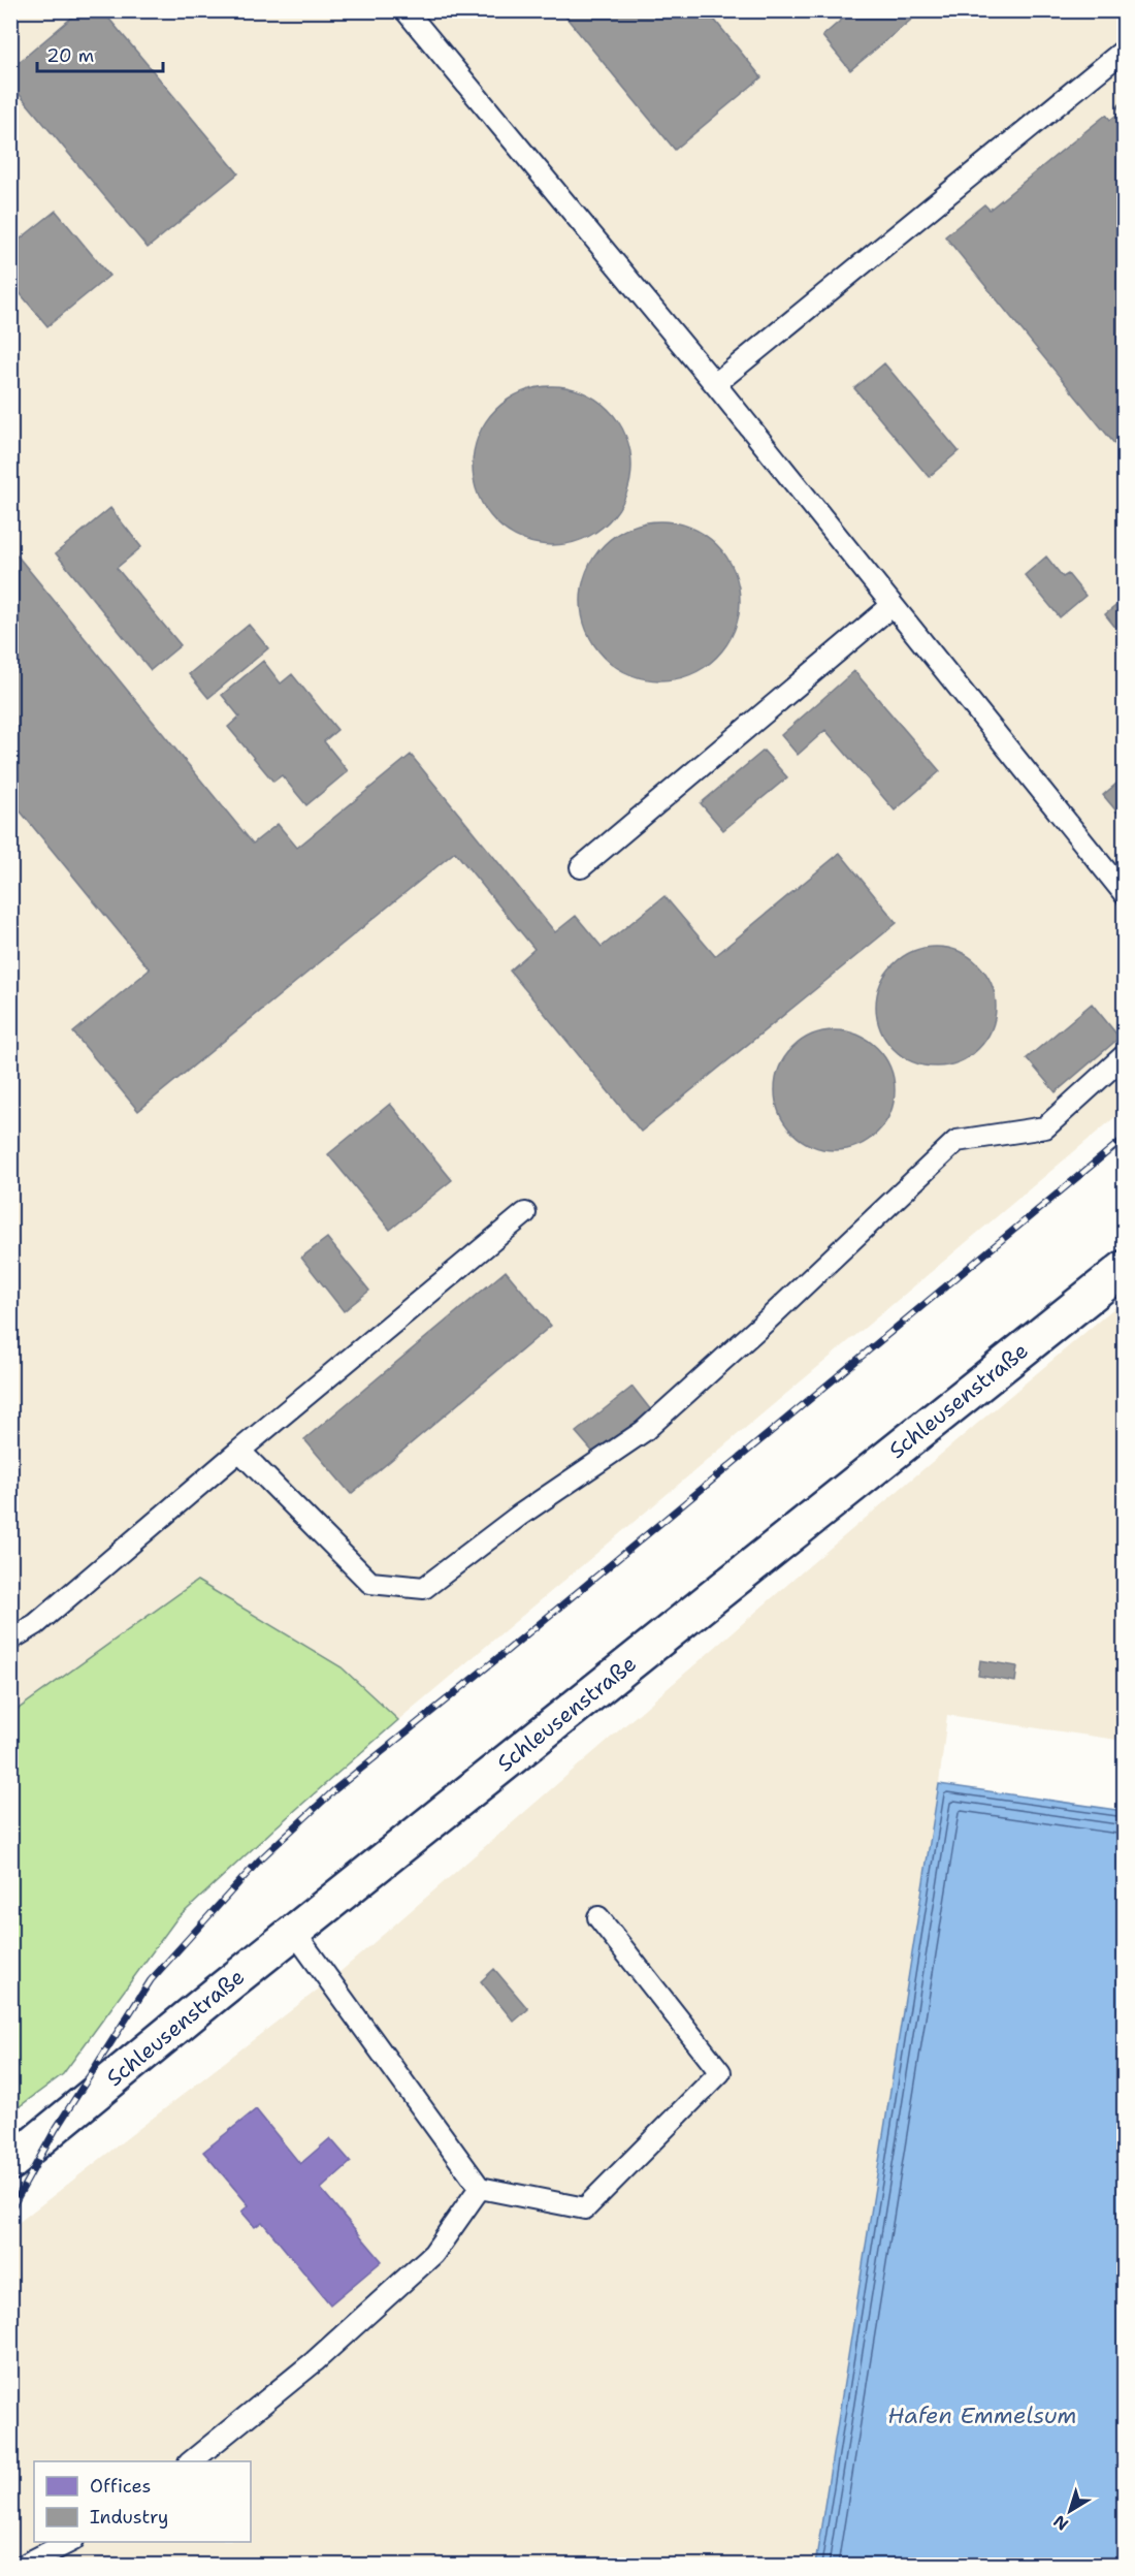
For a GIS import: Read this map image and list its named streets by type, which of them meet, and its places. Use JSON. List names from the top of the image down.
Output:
{
  "streets": {
    "street": ["Schleusenstraße"]
  },
  "water": ["Hafen Emmelsum"],
  "legend": ["Offices", "Industry"],
  "scale_bar": "20 m",
  "north": "bottom left"
}
